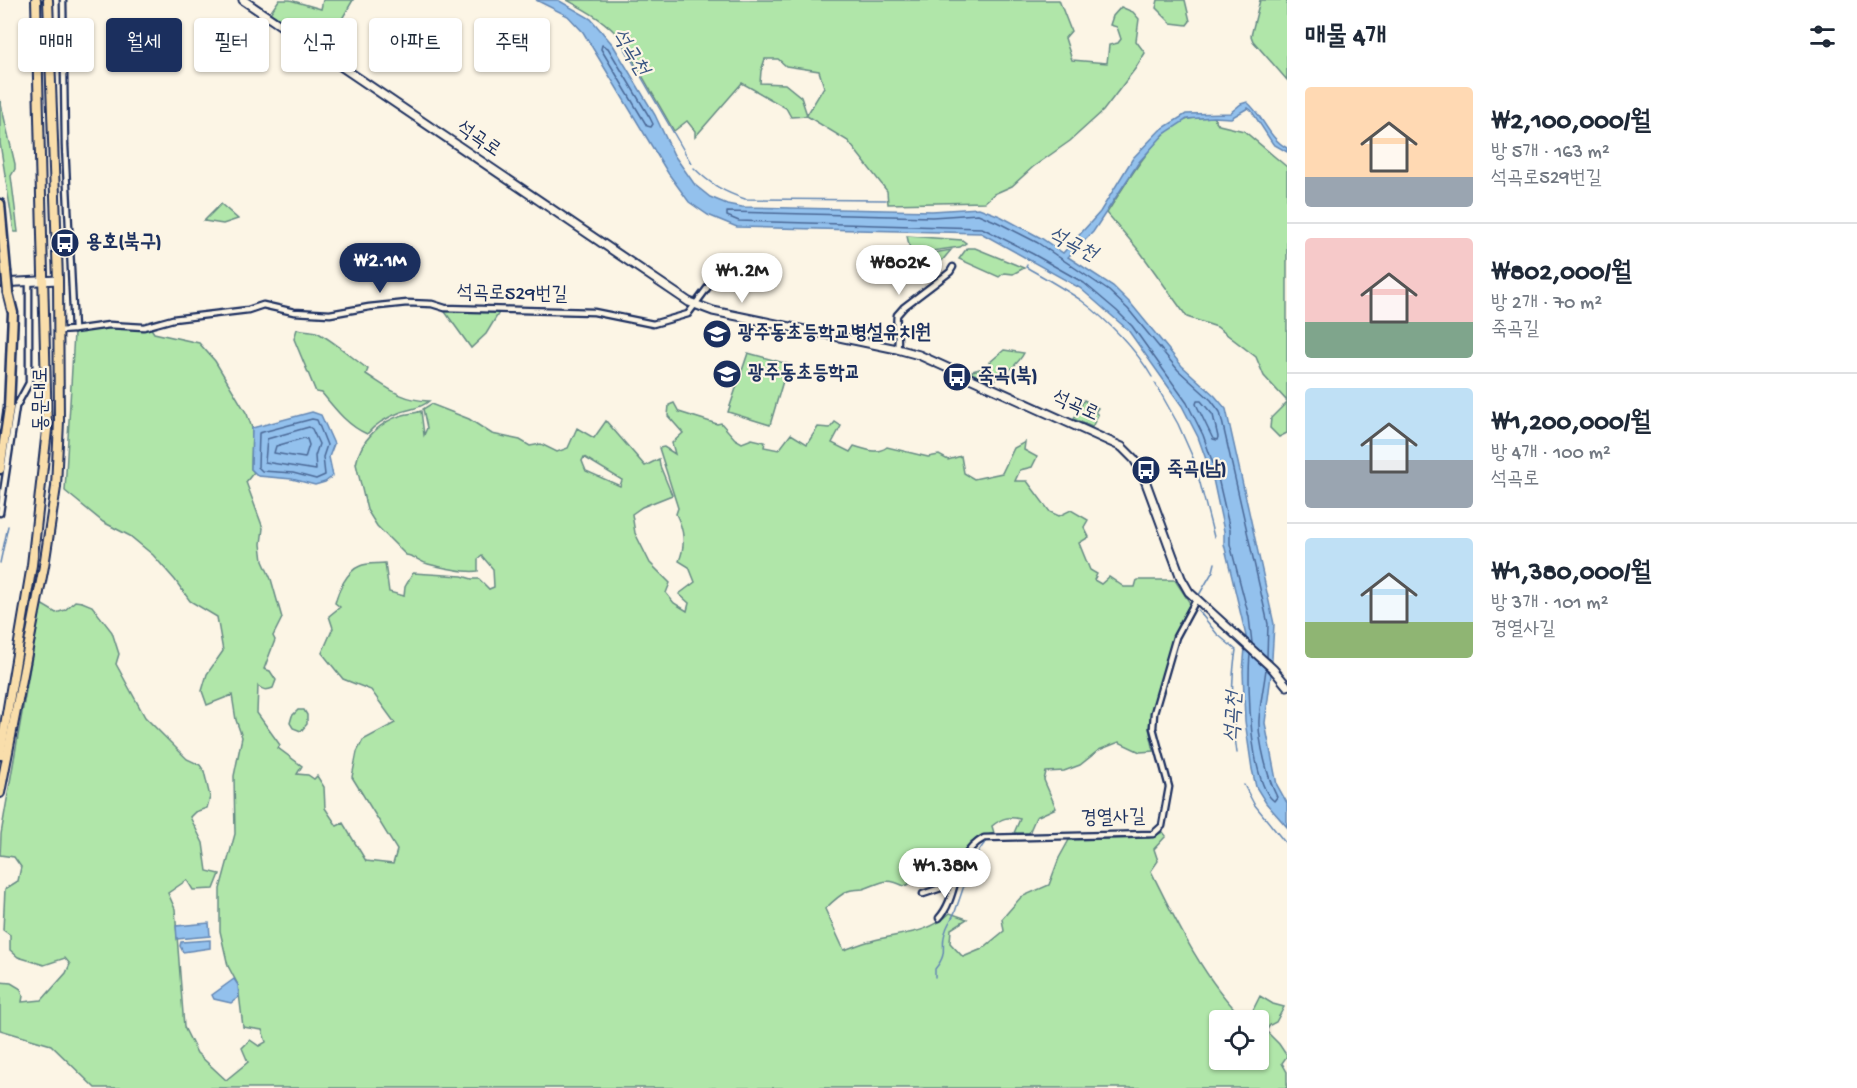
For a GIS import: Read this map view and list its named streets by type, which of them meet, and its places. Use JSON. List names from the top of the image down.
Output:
{
  "streets": {
    "main road": ["동문대로"],
    "street": ["석곡로", "석곡로529번길", "경열사길"]
  },
  "crossings": [
    ["석곡로", "석곡로529번길"],
    ["석곡로", "경열사길"],
    ["석곡로529번길", "동문대로"]
  ],
  "water": ["석곡천"],
  "places": {
    "bus stop": ["용호(북구)", "죽곡(북)", "죽곡(남)"],
    "school or university": ["광주동초등학교병설유치원", "광주동초등학교"]
  },
  "page": {
    "heading": "매물 4개",
    "chip": [
      "매매",
      "월세",
      "필터",
      "신규",
      "아파트",
      "주택"
    ],
    "list": [
      {
        "name": "₩2,100,000/월",
        "note": "방 5개 · 163 m² · 석곡로529번길"
      },
      {
        "name": "₩802,000/월",
        "note": "방 2개 · 70 m² · 죽곡길"
      },
      {
        "name": "₩1,200,000/월",
        "note": "방 4개 · 100 m² · 석곡로"
      },
      {
        "name": "₩1,380,000/월",
        "note": "방 3개 · 101 m² · 경열사길"
      }
    ],
    "price": [
      "₩2.1M",
      "₩802K",
      "₩1.2M",
      "₩1.38M"
    ]
  }
}
